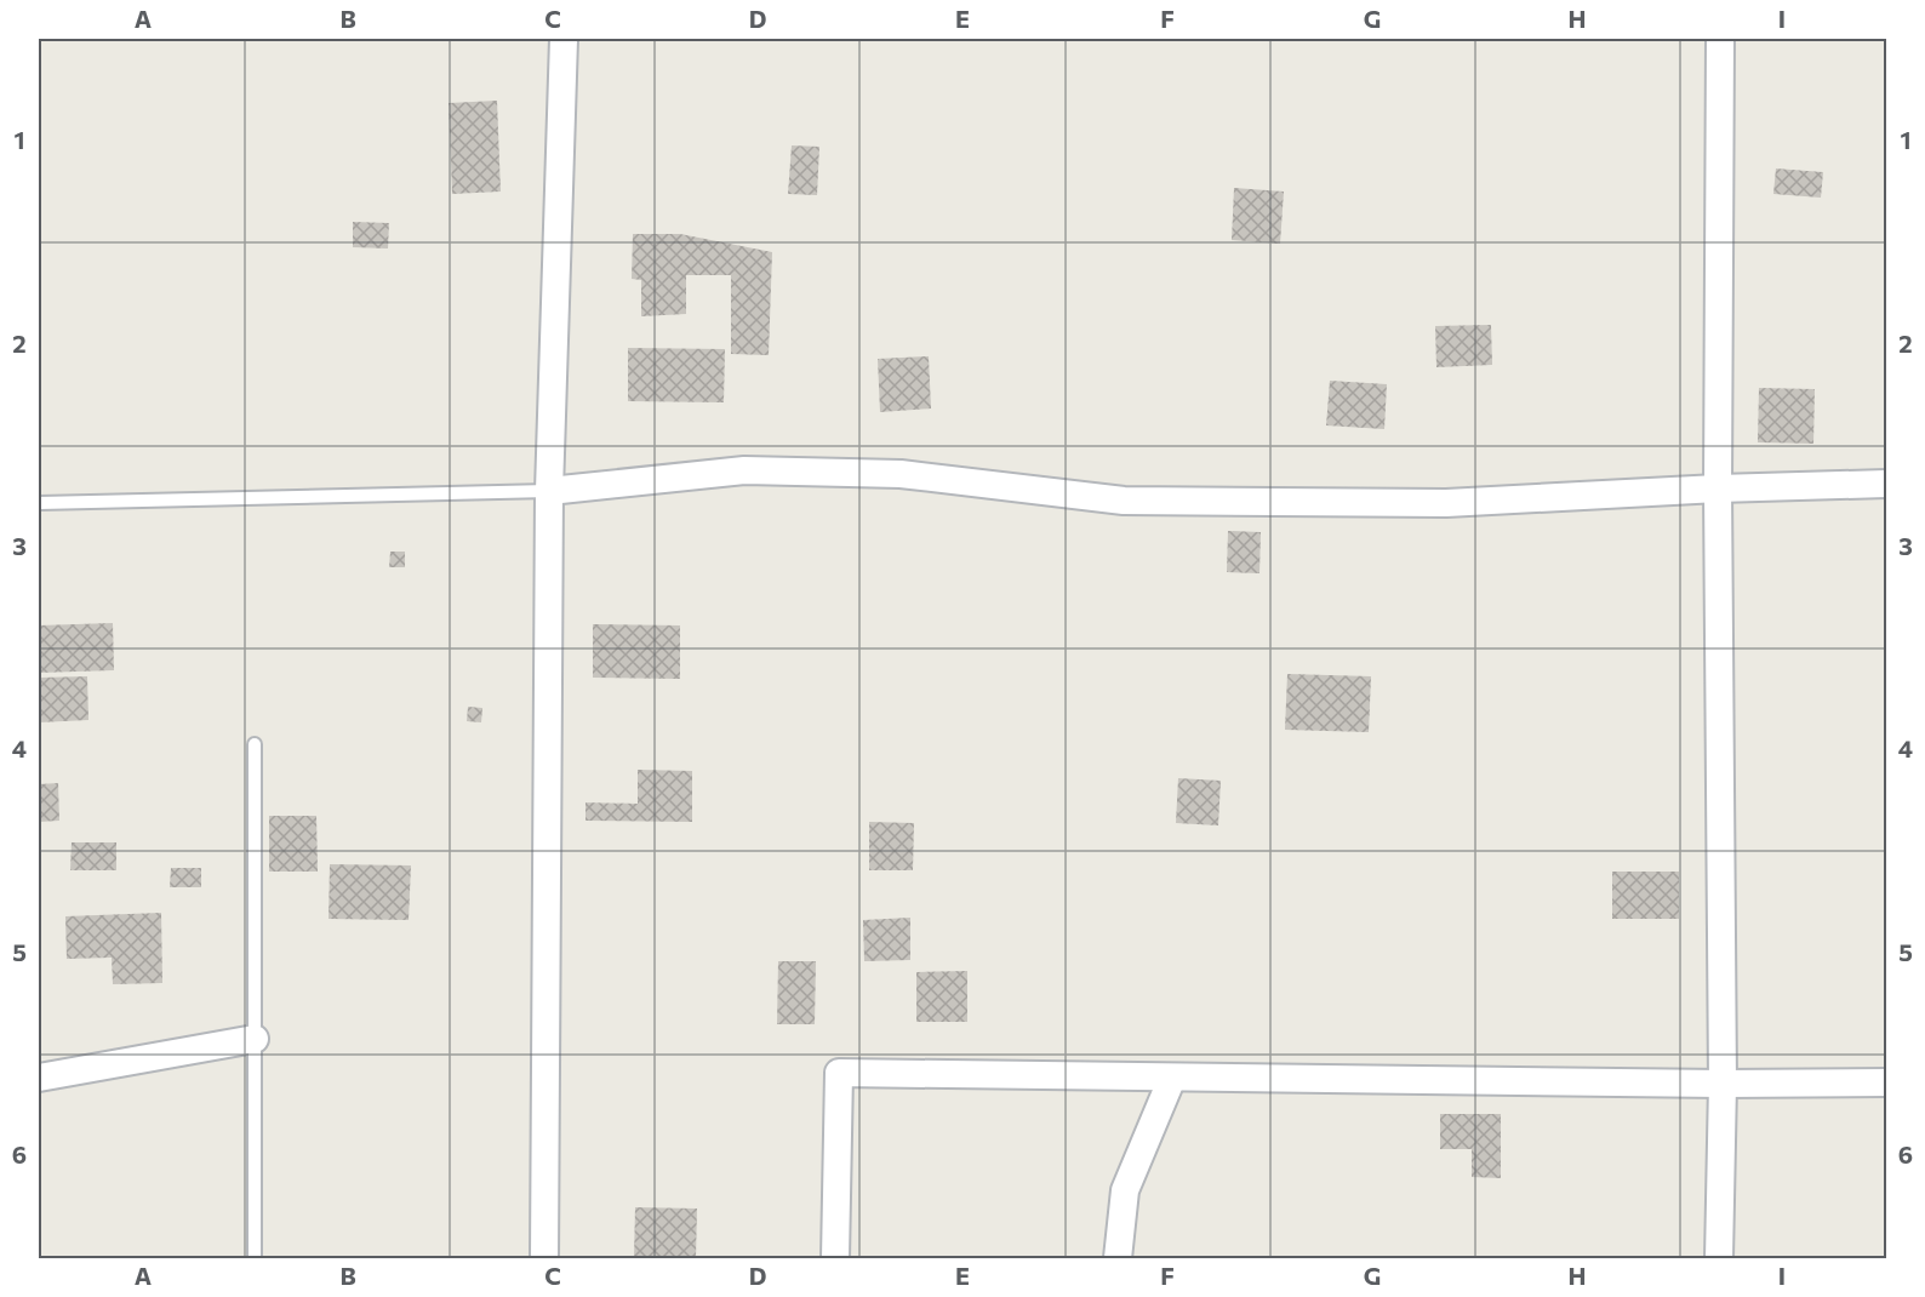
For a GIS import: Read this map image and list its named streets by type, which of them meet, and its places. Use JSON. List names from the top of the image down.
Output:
{
  "grid": {
    "columns": [
      "A",
      "B",
      "C",
      "D",
      "E",
      "F",
      "G",
      "H",
      "I"
    ],
    "rows": [
      "1",
      "2",
      "3",
      "4",
      "5",
      "6"
    ]
  }
}
